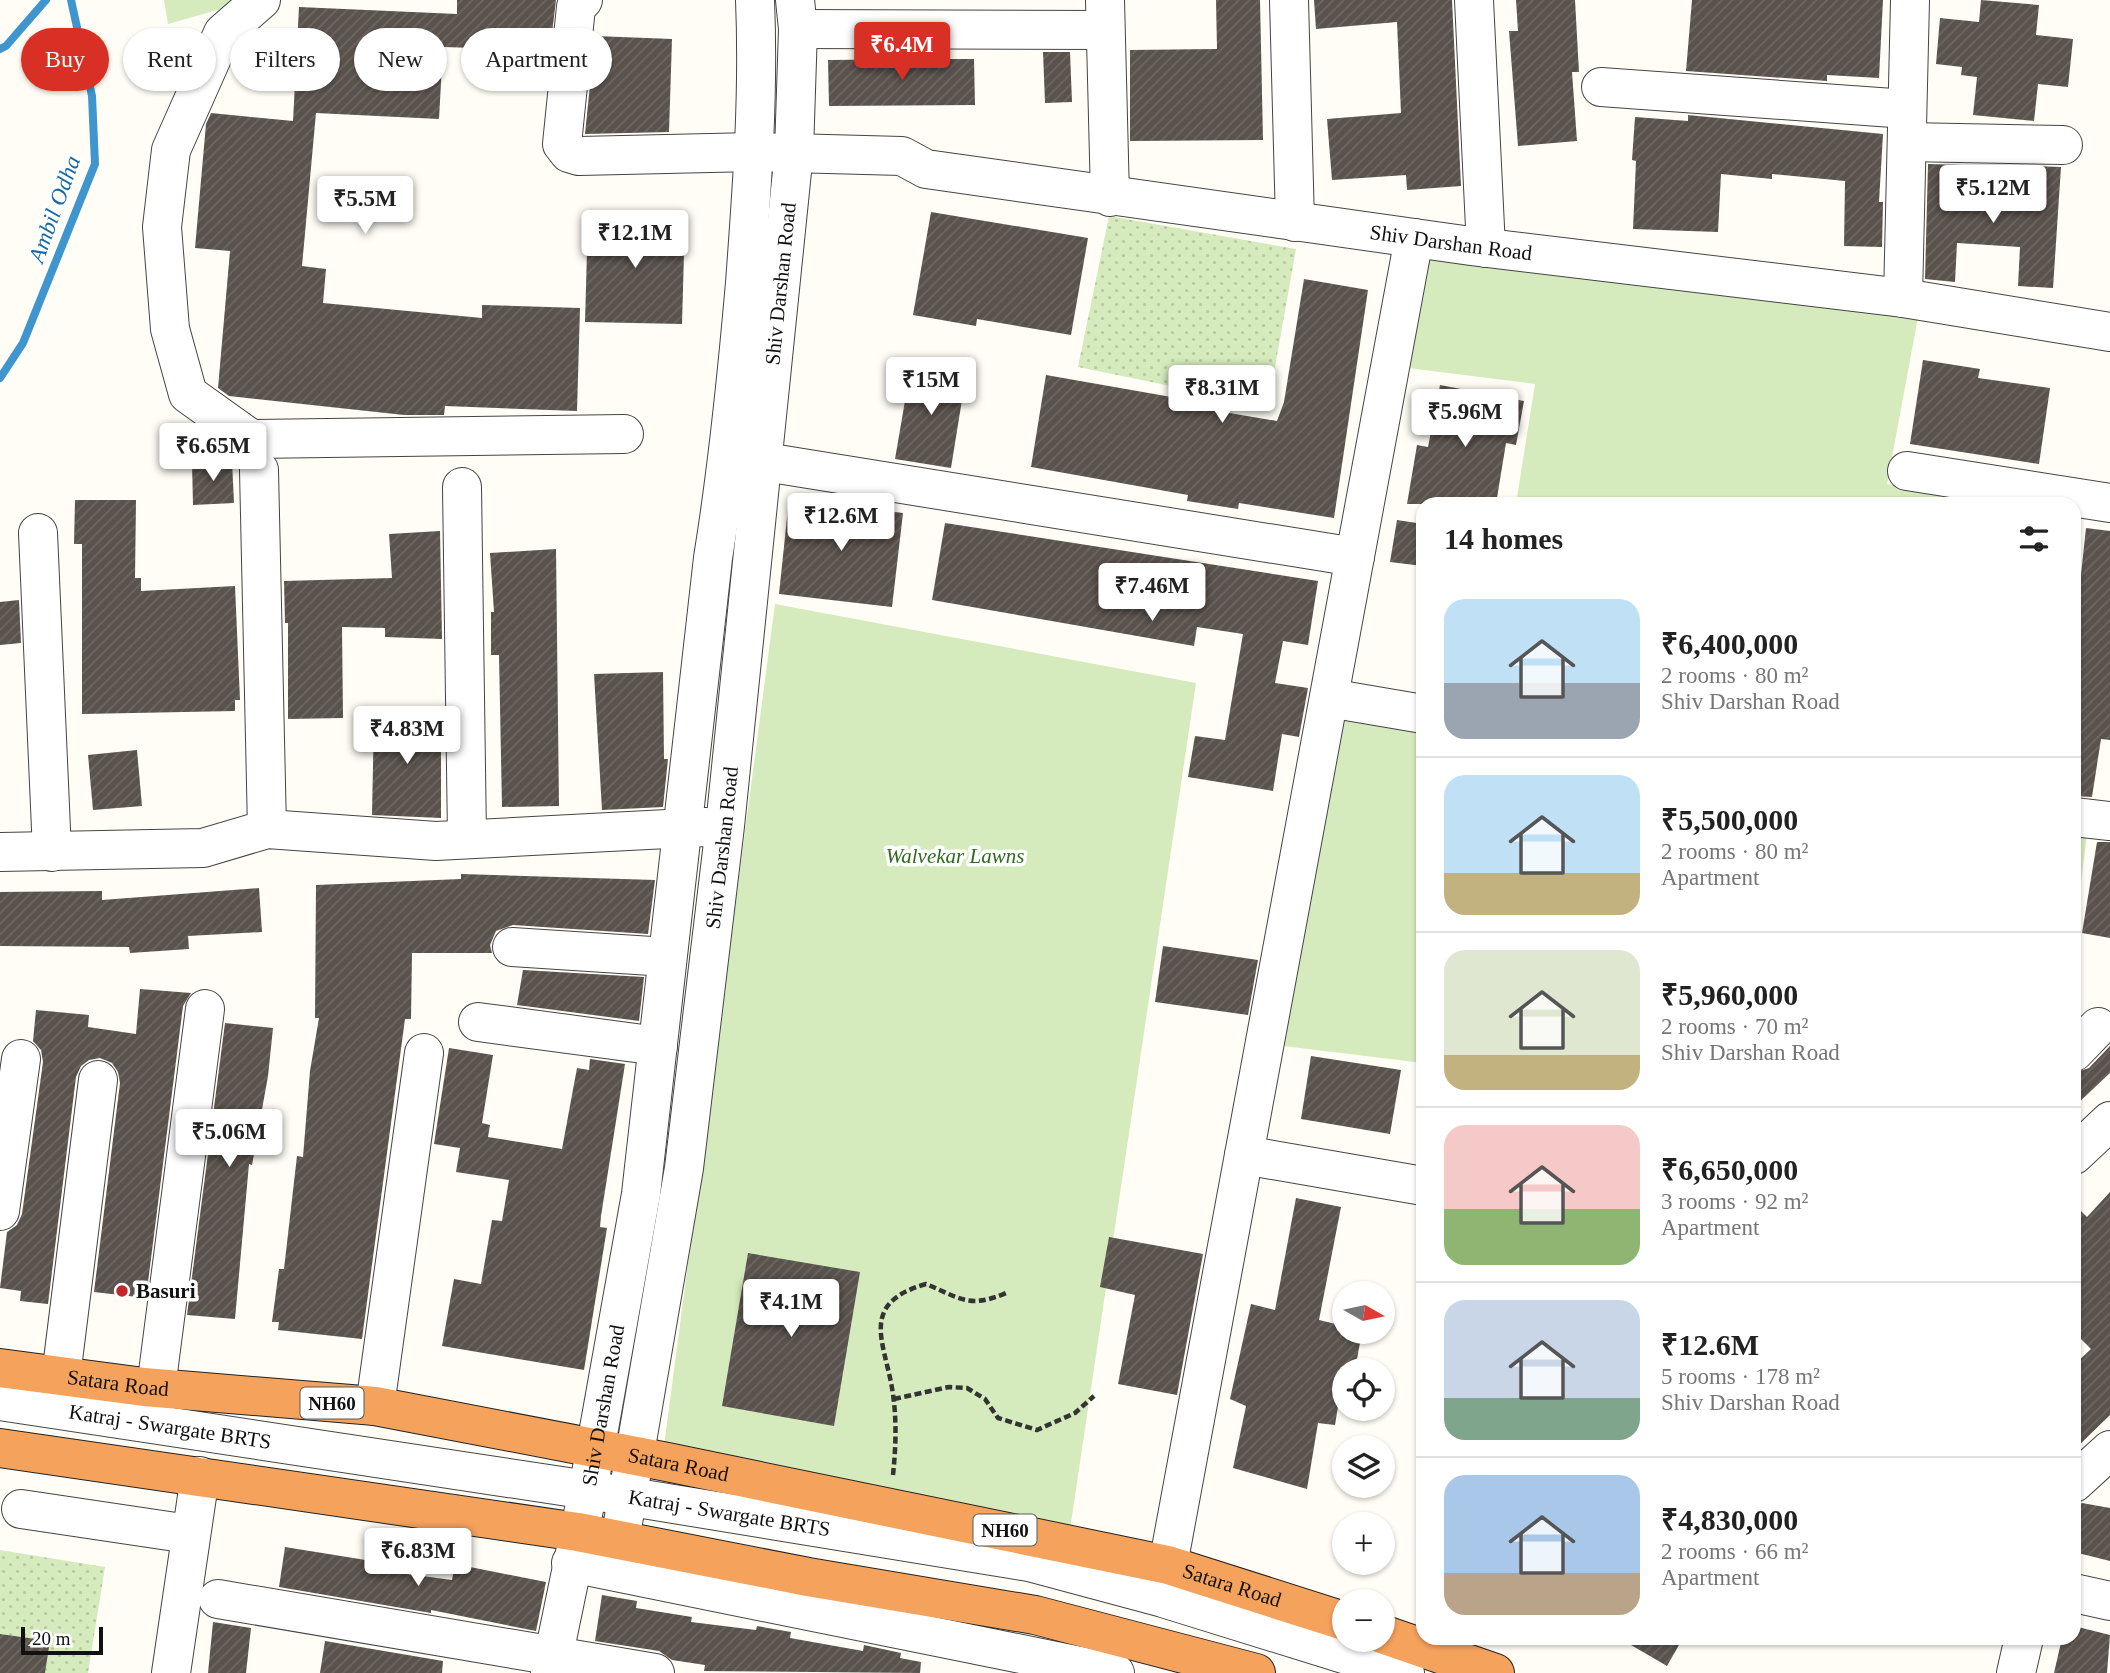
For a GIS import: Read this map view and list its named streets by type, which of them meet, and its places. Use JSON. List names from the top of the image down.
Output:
{
  "streets": {
    "highway": ["Satara Road", "NH60"],
    "street": ["Shiv Darshan Road", "Katraj - Swargate BRTS"]
  },
  "crossings": [
    ["Shiv Darshan Road", "Satara Road"],
    ["Shiv Darshan Road", "Katraj - Swargate BRTS"]
  ],
  "water": ["Ambil Odha"],
  "parks": ["Walvekar Lawns"],
  "places": ["Basuri"],
  "scale_bar": "20 m",
  "north": "right",
  "page": {
    "price": [
      "₹6.4M",
      "₹5.12M",
      "₹5.5M",
      "₹12.1M",
      "₹15M",
      "₹8.31M",
      "₹5.96M",
      "₹6.65M",
      "₹12.6M",
      "₹7.46M",
      "₹4.83M",
      "₹5.06M",
      "₹4.1M",
      "₹6.83M"
    ],
    "chip": [
      "Buy",
      "Rent",
      "Filters",
      "New",
      "Apartment"
    ],
    "heading": "14 homes",
    "list": [
      {
        "name": "₹6,400,000",
        "note": "2 rooms · 80 m² · Shiv Darshan Road"
      },
      {
        "name": "₹5,500,000",
        "note": "2 rooms · 80 m² · Apartment"
      },
      {
        "name": "₹5,960,000",
        "note": "2 rooms · 70 m² · Shiv Darshan Road"
      },
      {
        "name": "₹6,650,000",
        "note": "3 rooms · 92 m² · Apartment"
      },
      {
        "name": "₹12.6M",
        "note": "5 rooms · 178 m² · Shiv Darshan Road"
      },
      {
        "name": "₹4,830,000",
        "note": "2 rooms · 66 m² · Apartment"
      }
    ],
    "map_buttons": ["+", "−"],
    "scale": "20 m"
  }
}
